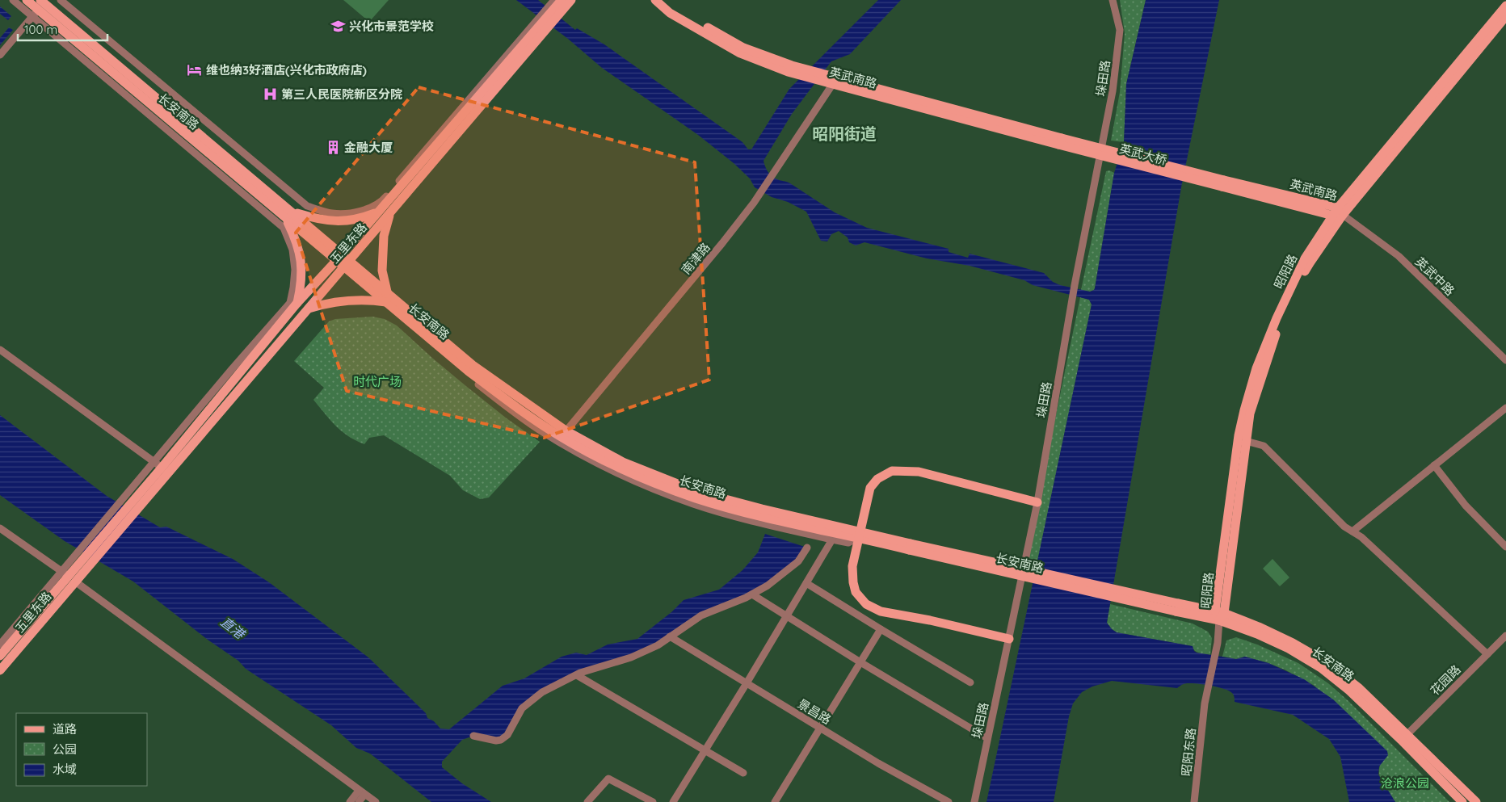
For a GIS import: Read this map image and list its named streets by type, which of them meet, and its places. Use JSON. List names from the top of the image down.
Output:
{
  "streets": {
    "main road": [
      "英武南路",
      "长安南路",
      "英武大桥",
      "五里东路",
      "昭阳路"
    ],
    "street": [
      "垛田路",
      "南津路",
      "英武中路",
      "花园路",
      "景昌路",
      "昭阳东路"
    ]
  },
  "crossings": [
    ["英武南路", "英武大桥"],
    ["英武南路", "南津路"],
    ["英武南路", "昭阳路"],
    ["英武南路", "英武中路"],
    ["长安南路", "五里东路"],
    ["长安南路", "南津路"],
    ["长安南路", "昭阳路"],
    ["长安南路", "花园路"],
    ["长安南路", "昭阳东路"],
    ["昭阳路", "英武中路"],
    ["昭阳路", "昭阳东路"]
  ],
  "districts": ["昭阳街道"],
  "water": ["直港"],
  "parks": ["时代广场", "沧浪公园"],
  "places": {
    "school or university": ["兴化市景范学校"],
    "hotel": ["维也纳3好酒店(兴化市政府店)"],
    "hospital": ["第三人民医院新区分院"],
    "building": ["金融大厦"]
  },
  "legend": ["道路", "公园", "水域"],
  "scale_bar": "100 m"
}
